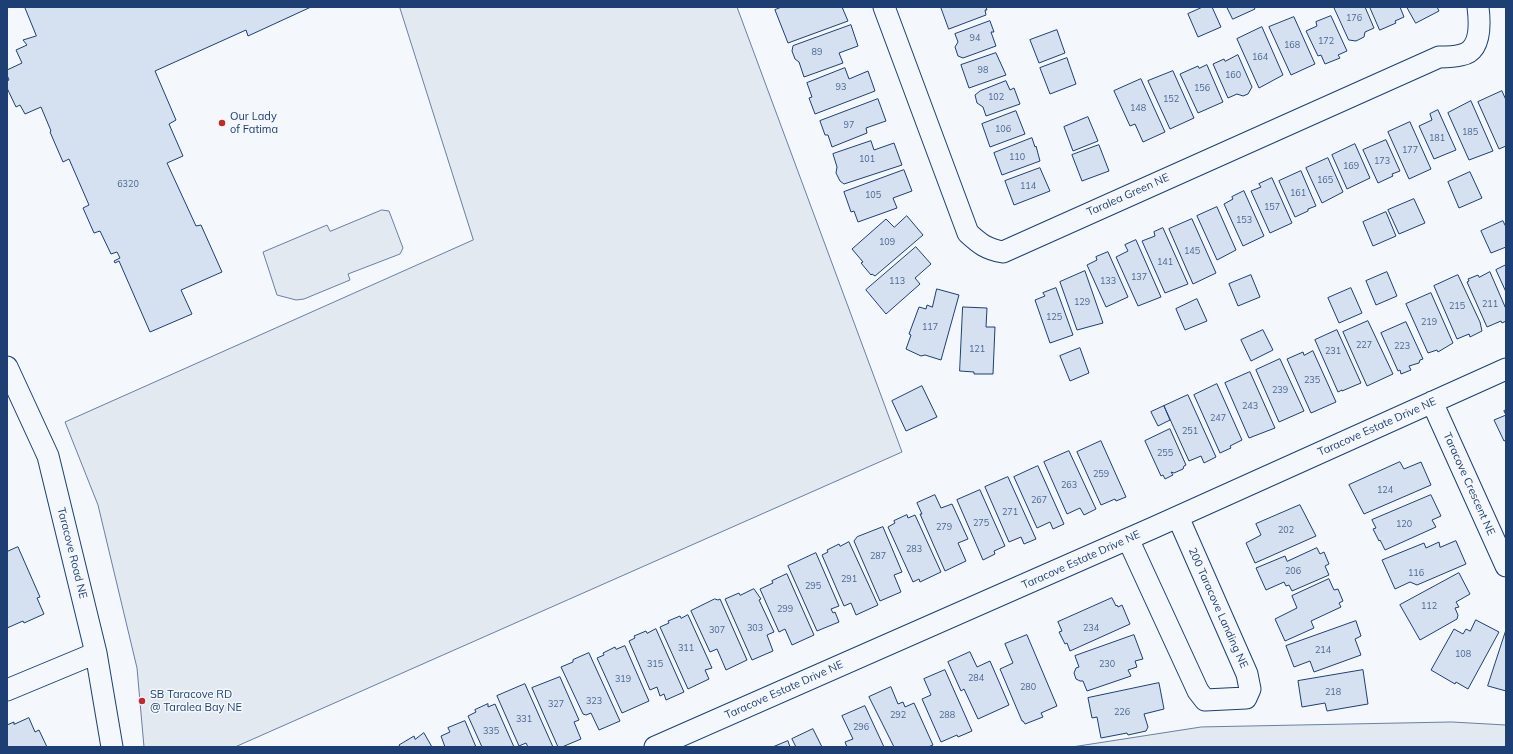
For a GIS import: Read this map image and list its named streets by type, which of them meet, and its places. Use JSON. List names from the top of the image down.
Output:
{
  "streets": {
    "street": [
      "Taralea Green NE",
      "Taracove Estate Drive NE",
      "Taracove Crescent NE",
      "Taracove Road NE",
      "200 Taracove Landing NE"
    ]
  },
  "crossings": [
    ["Taracove Estate Drive NE", "Taracove Crescent NE"],
    ["Taracove Estate Drive NE", "200 Taracove Landing NE"]
  ],
  "places": ["Our Lady of Fatima", "SB Taracove RD @ Taralea Bay NE"],
  "house_numbers": [
    "176",
    "94",
    "172",
    "168",
    "89",
    "164",
    "98",
    "160",
    "93",
    "156",
    "102",
    "152",
    "148",
    "97",
    "106",
    "185",
    "181",
    "177",
    "110",
    "101",
    "173",
    "169",
    "165",
    "6320",
    "114",
    "161",
    "105",
    "157",
    "153",
    "109",
    "145",
    "141",
    "137",
    "113",
    "133",
    "129",
    "211",
    "215",
    "125",
    "219",
    "117",
    "227",
    "223",
    "121",
    "231",
    "235",
    "239",
    "243",
    "247",
    "251",
    "255",
    "259",
    "263",
    "124",
    "267",
    "271",
    "275",
    "120",
    "279",
    "202",
    "283",
    "287",
    "206",
    "116",
    "291",
    "295",
    "112",
    "299",
    "303",
    "234",
    "307",
    "311",
    "214",
    "108",
    "315",
    "230",
    "284",
    "319",
    "280",
    "218",
    "323",
    "327",
    "226",
    "292",
    "288",
    "331",
    "296",
    "335"
  ]
}
